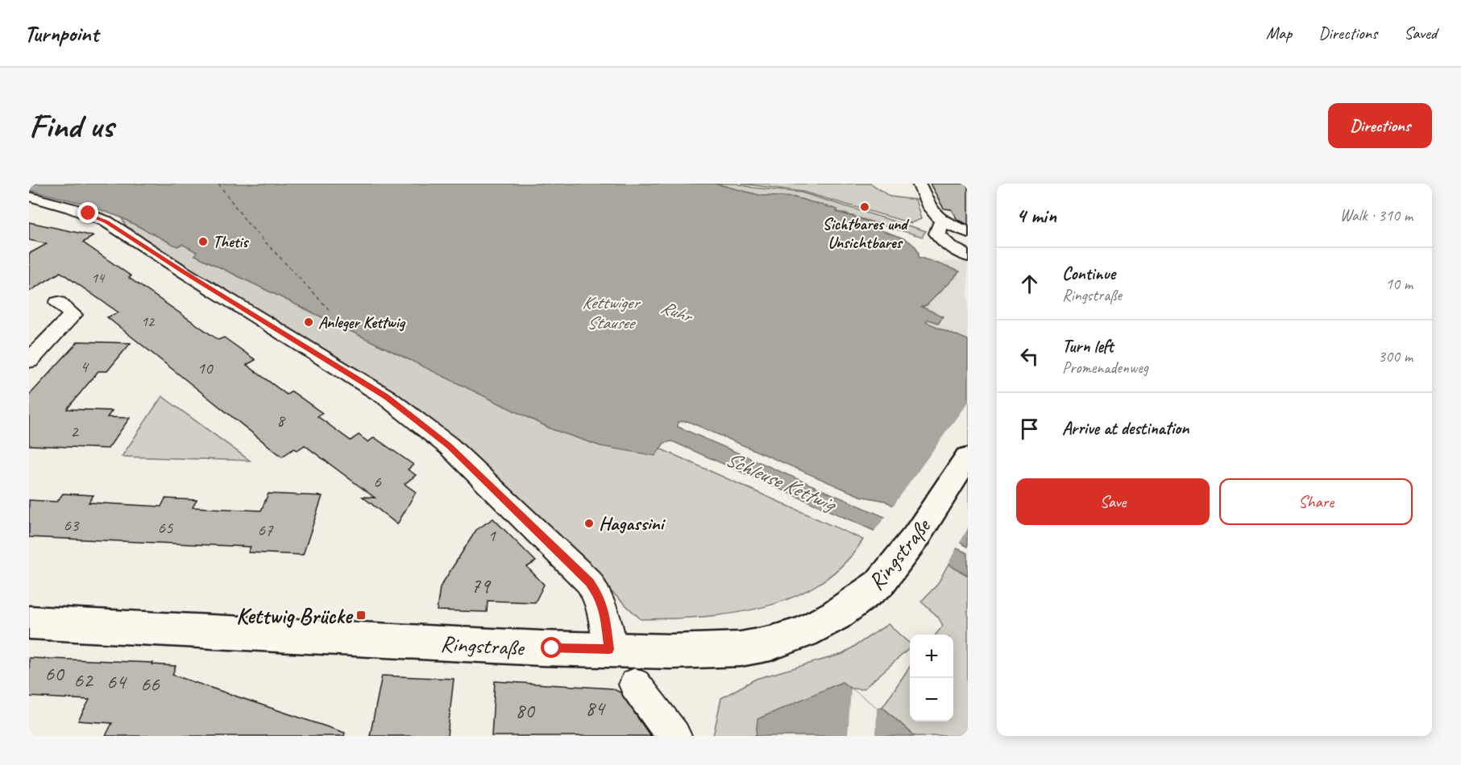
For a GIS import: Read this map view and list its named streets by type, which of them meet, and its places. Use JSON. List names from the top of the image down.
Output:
{
  "streets": {
    "main road": ["Ringstraße"]
  },
  "water": ["Kettwiger Stausee", "Ruhr", "Schleuse Kettwig"],
  "places": {
    "other": [
      "Sichtbares und Unsichtbares",
      "Thetis",
      "Anleger Kettwig",
      "Hagassini"
    ],
    "transit": ["Kettwig Brücke"]
  },
  "house_numbers": [
    "14",
    "12",
    "4",
    "10",
    "8",
    "2",
    "6",
    "63",
    "65",
    "67",
    "1",
    "79",
    "60",
    "62",
    "64",
    "66",
    "84",
    "80"
  ],
  "page": {
    "header": "Turnpoint",
    "nav": ["Map", "Directions", "Saved"],
    "buttons": [
      "Directions",
      ["Save", "Share"]
    ],
    "title": "Find us",
    "heading": ["4 min", "Walk · 310 m"],
    "list": [
      ["Continue", "Ringstraße", "10 m"],
      ["Turn left", "Promenadenweg", "300 m"],
      "Arrive at destination"
    ],
    "map_buttons": ["+", "−"]
  }
}
